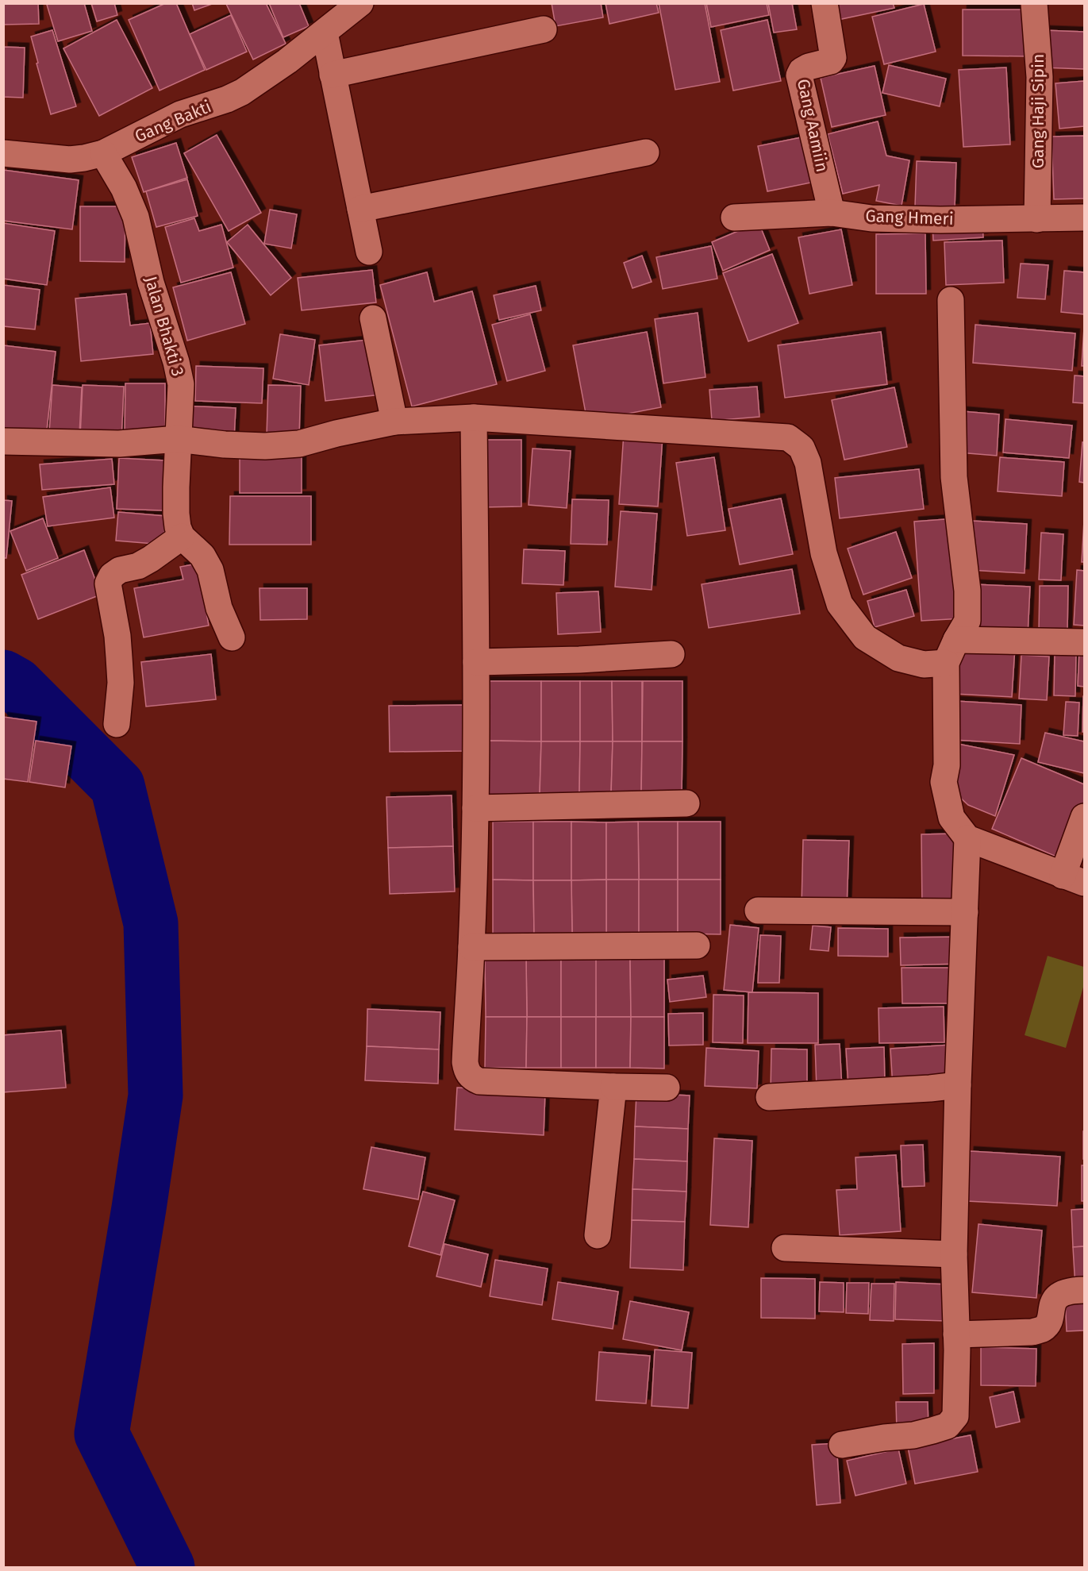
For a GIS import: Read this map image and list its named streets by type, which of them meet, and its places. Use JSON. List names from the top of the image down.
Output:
{
  "streets": {
    "street": [
      "Gang Haji Sipin",
      "Gang Bakti",
      "Gang Aamiin",
      "Gang Hmeri",
      "Jalan Bhakti 3"
    ]
  },
  "crossings": [
    ["Gang Haji Sipin", "Gang Hmeri"],
    ["Gang Bakti", "Jalan Bhakti 3"],
    ["Gang Aamiin", "Gang Hmeri"]
  ]
}
